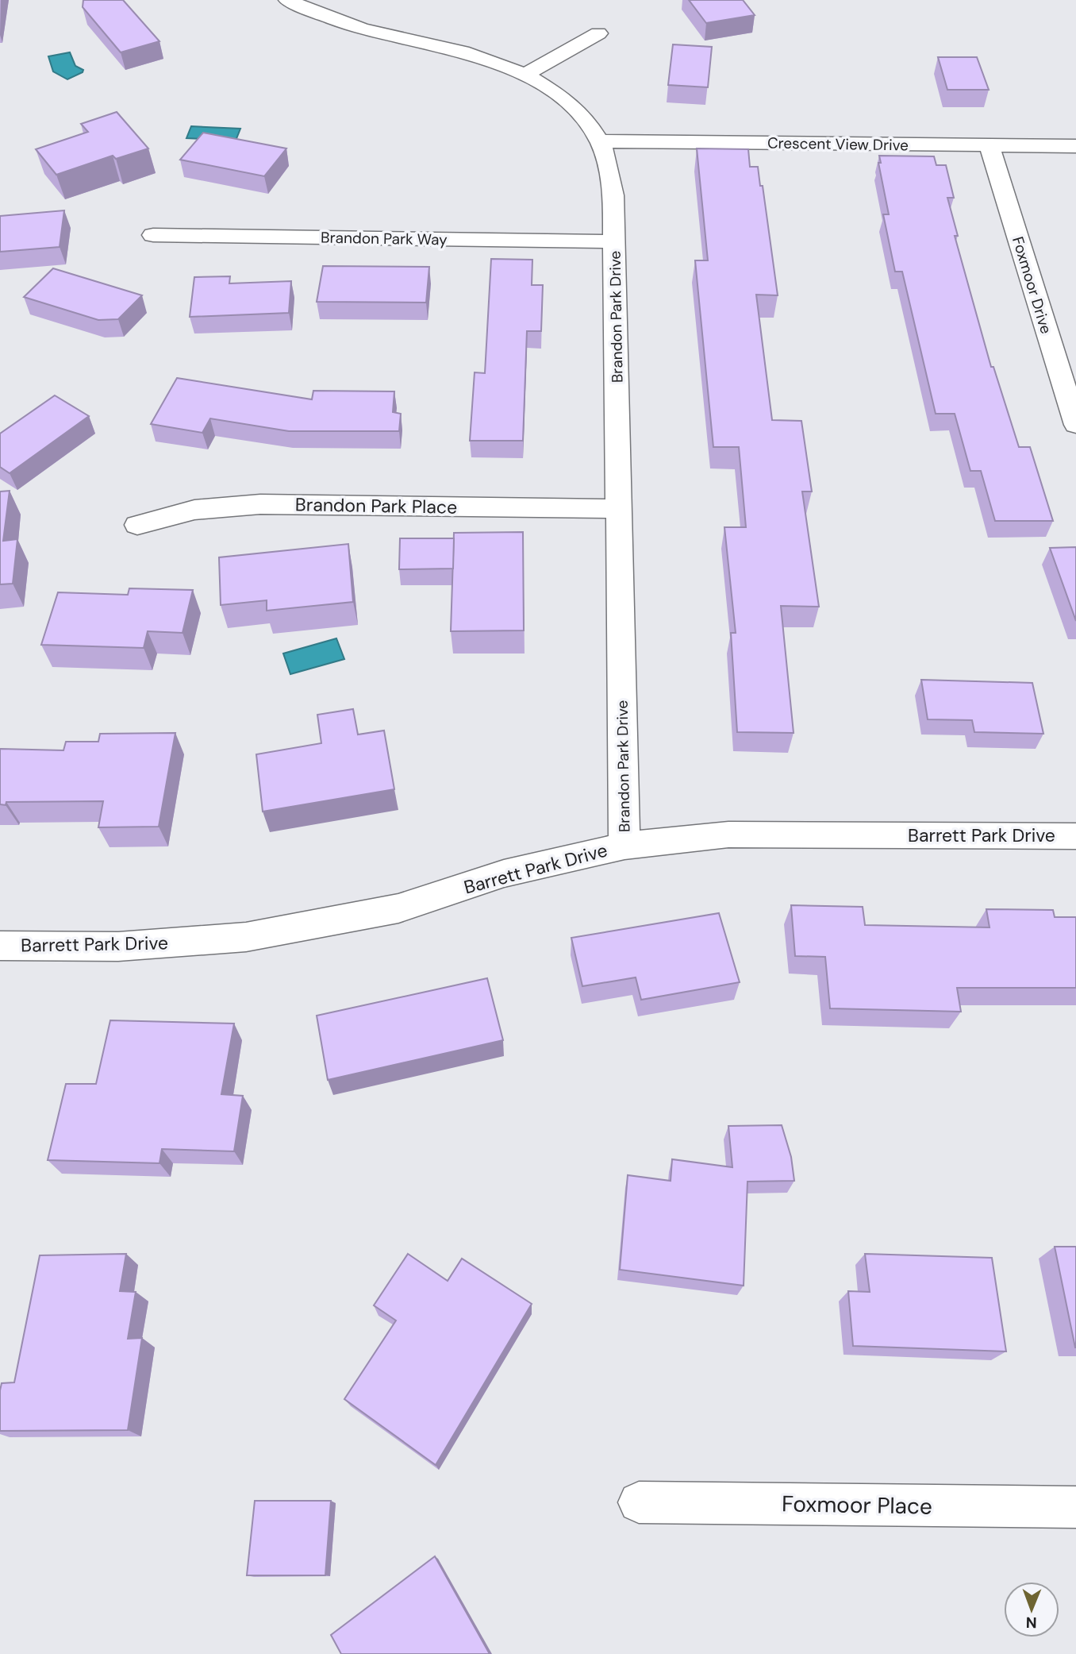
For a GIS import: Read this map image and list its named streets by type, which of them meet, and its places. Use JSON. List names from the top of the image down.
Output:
{
  "streets": {
    "street": [
      "Crescent View Drive",
      "Brandon Park Way",
      "Foxmoor Drive",
      "Brandon Park Drive",
      "Brandon Park Place",
      "Barrett Park Drive",
      "Foxmoor Place"
    ]
  },
  "crossings": [
    ["Crescent View Drive", "Foxmoor Drive"],
    ["Crescent View Drive", "Brandon Park Drive"],
    ["Brandon Park Way", "Brandon Park Drive"],
    ["Brandon Park Drive", "Brandon Park Place"],
    ["Brandon Park Drive", "Barrett Park Drive"]
  ],
  "north": "bottom"
}
